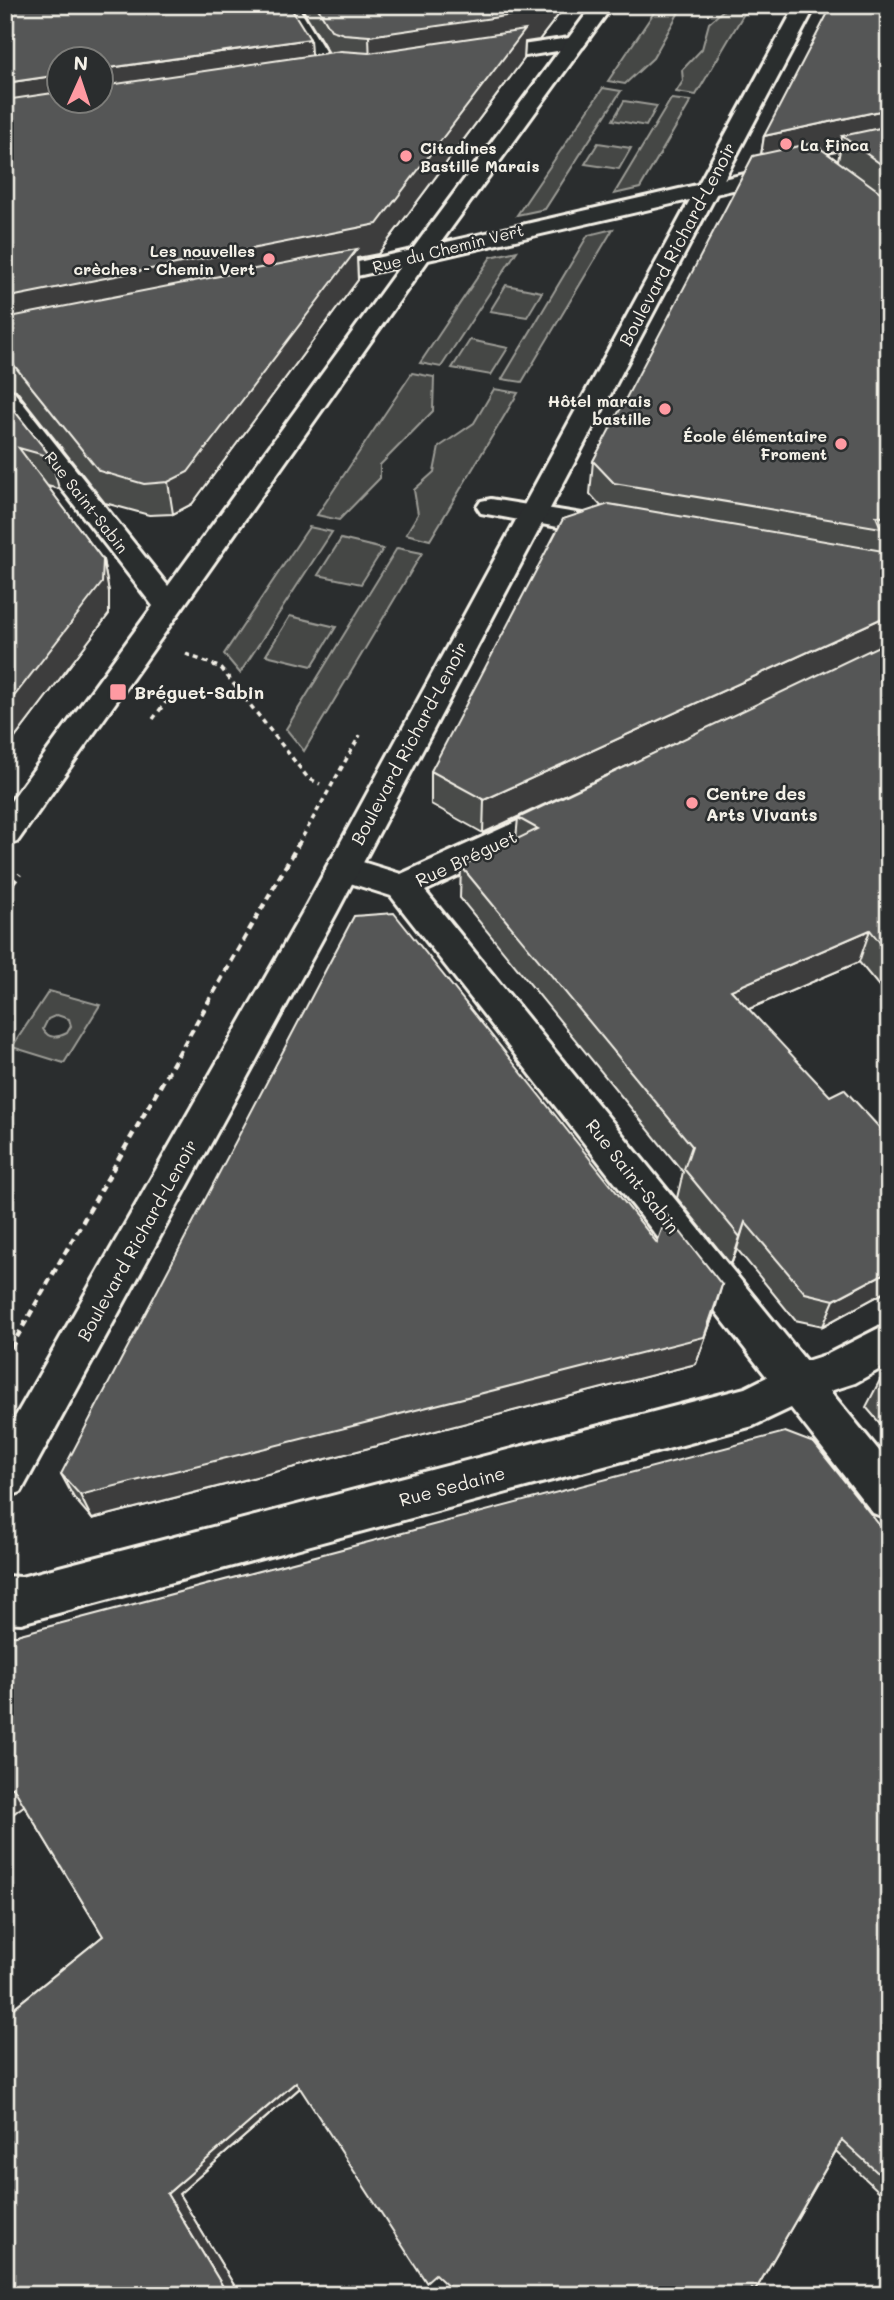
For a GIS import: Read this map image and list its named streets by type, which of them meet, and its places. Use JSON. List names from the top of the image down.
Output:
{
  "streets": {
    "street": [
      "Boulevard Richard-Lenoir",
      "Rue du Chemin Vert",
      "Rue Saint-Sabin",
      "Rue Bréguet",
      "Rue Sedaine"
    ]
  },
  "crossings": [
    ["Boulevard Richard-Lenoir", "Rue du Chemin Vert"],
    ["Boulevard Richard-Lenoir", "Rue Bréguet"],
    ["Rue Saint-Sabin", "Rue Bréguet"],
    ["Rue Saint-Sabin", "Rue Sedaine"]
  ],
  "places": {
    "other": [
      "La Finca",
      "Citadines Bastille Marais",
      "Les nouvelles crèches - Chemin Vert",
      "Hôtel marais bastille",
      "École élémentaire Froment",
      "Centre des Arts Vivants"
    ],
    "transit": ["Bréguet-Sabin"]
  },
  "north": "top"
}
